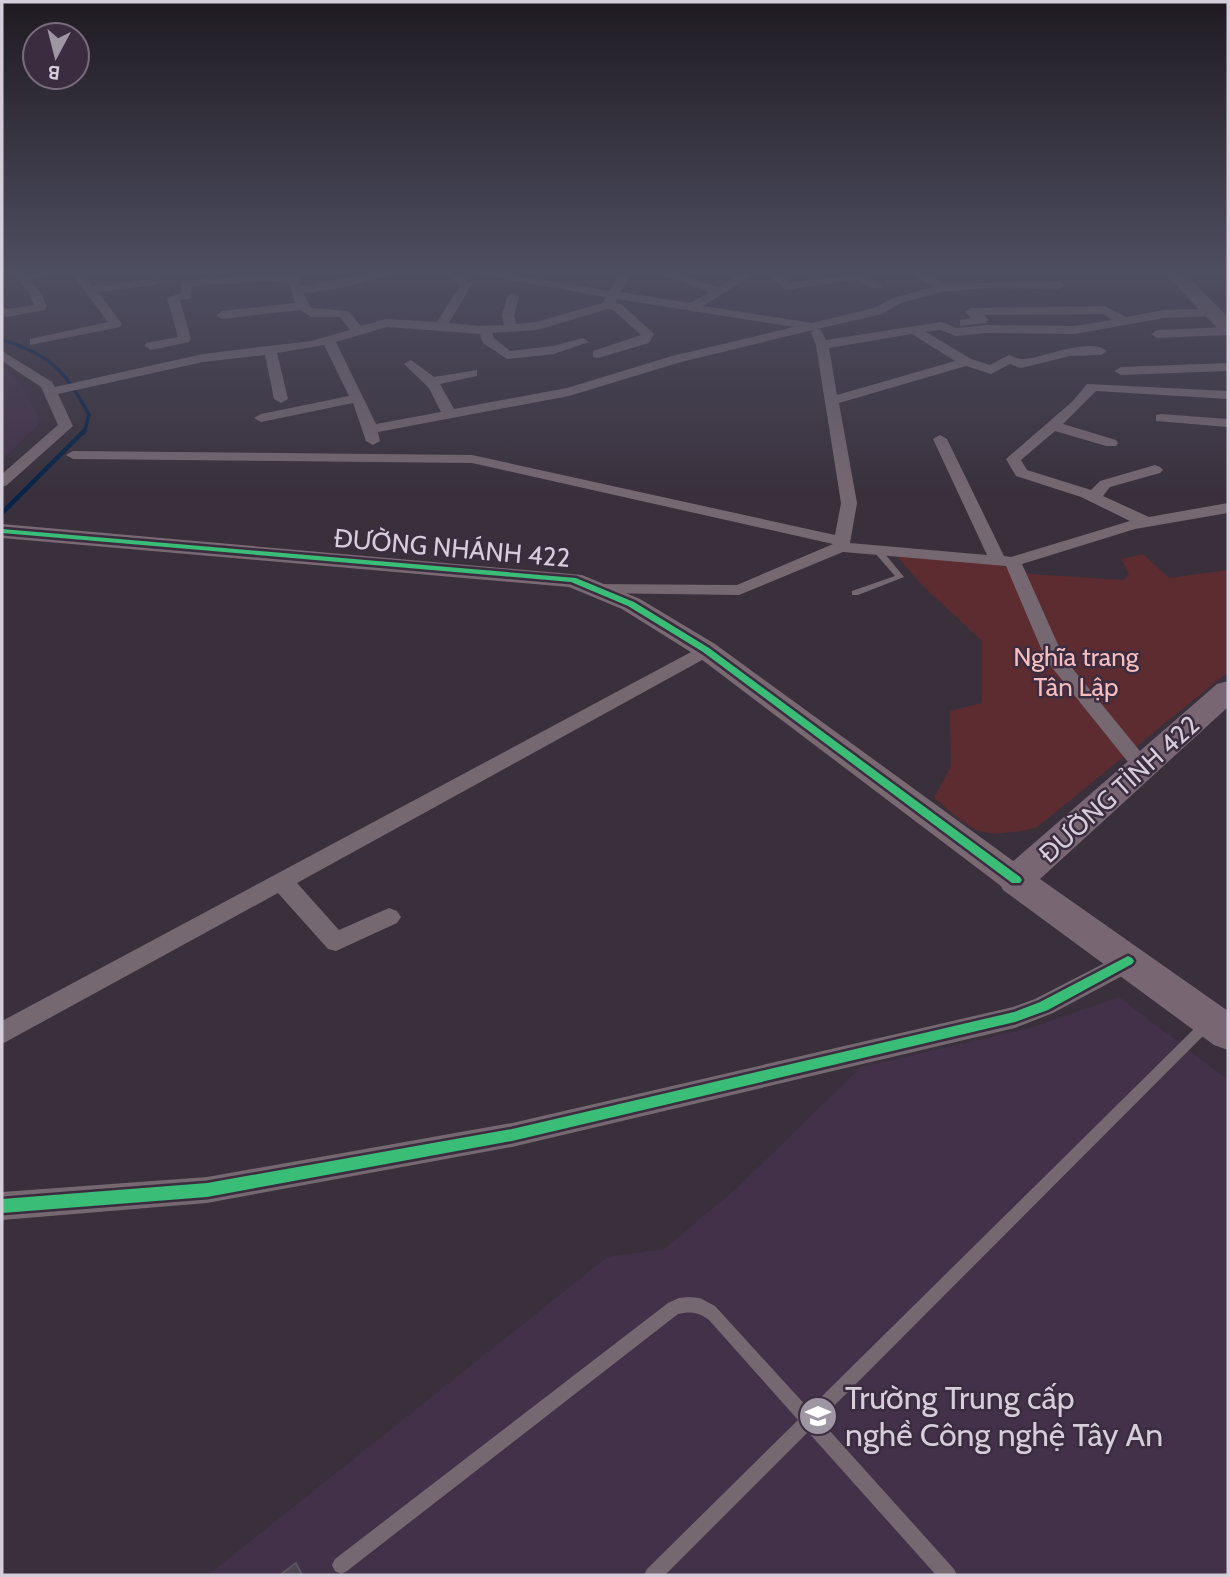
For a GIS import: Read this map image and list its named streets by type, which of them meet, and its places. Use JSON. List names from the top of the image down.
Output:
{
  "streets": {
    "main road": ["ĐƯỜNG TỈNH 422"],
    "street": ["ĐƯỜNG NHÁNH 422"]
  },
  "crossings": [
    ["ĐƯỜNG NHÁNH 422", "ĐƯỜNG TỈNH 422"]
  ],
  "parks": ["Nghĩa trang Tân Lập"],
  "places": {
    "school or university": ["Trường Trung cấp nghề Công nghệ Tây An"]
  },
  "north": "bottom"
}
